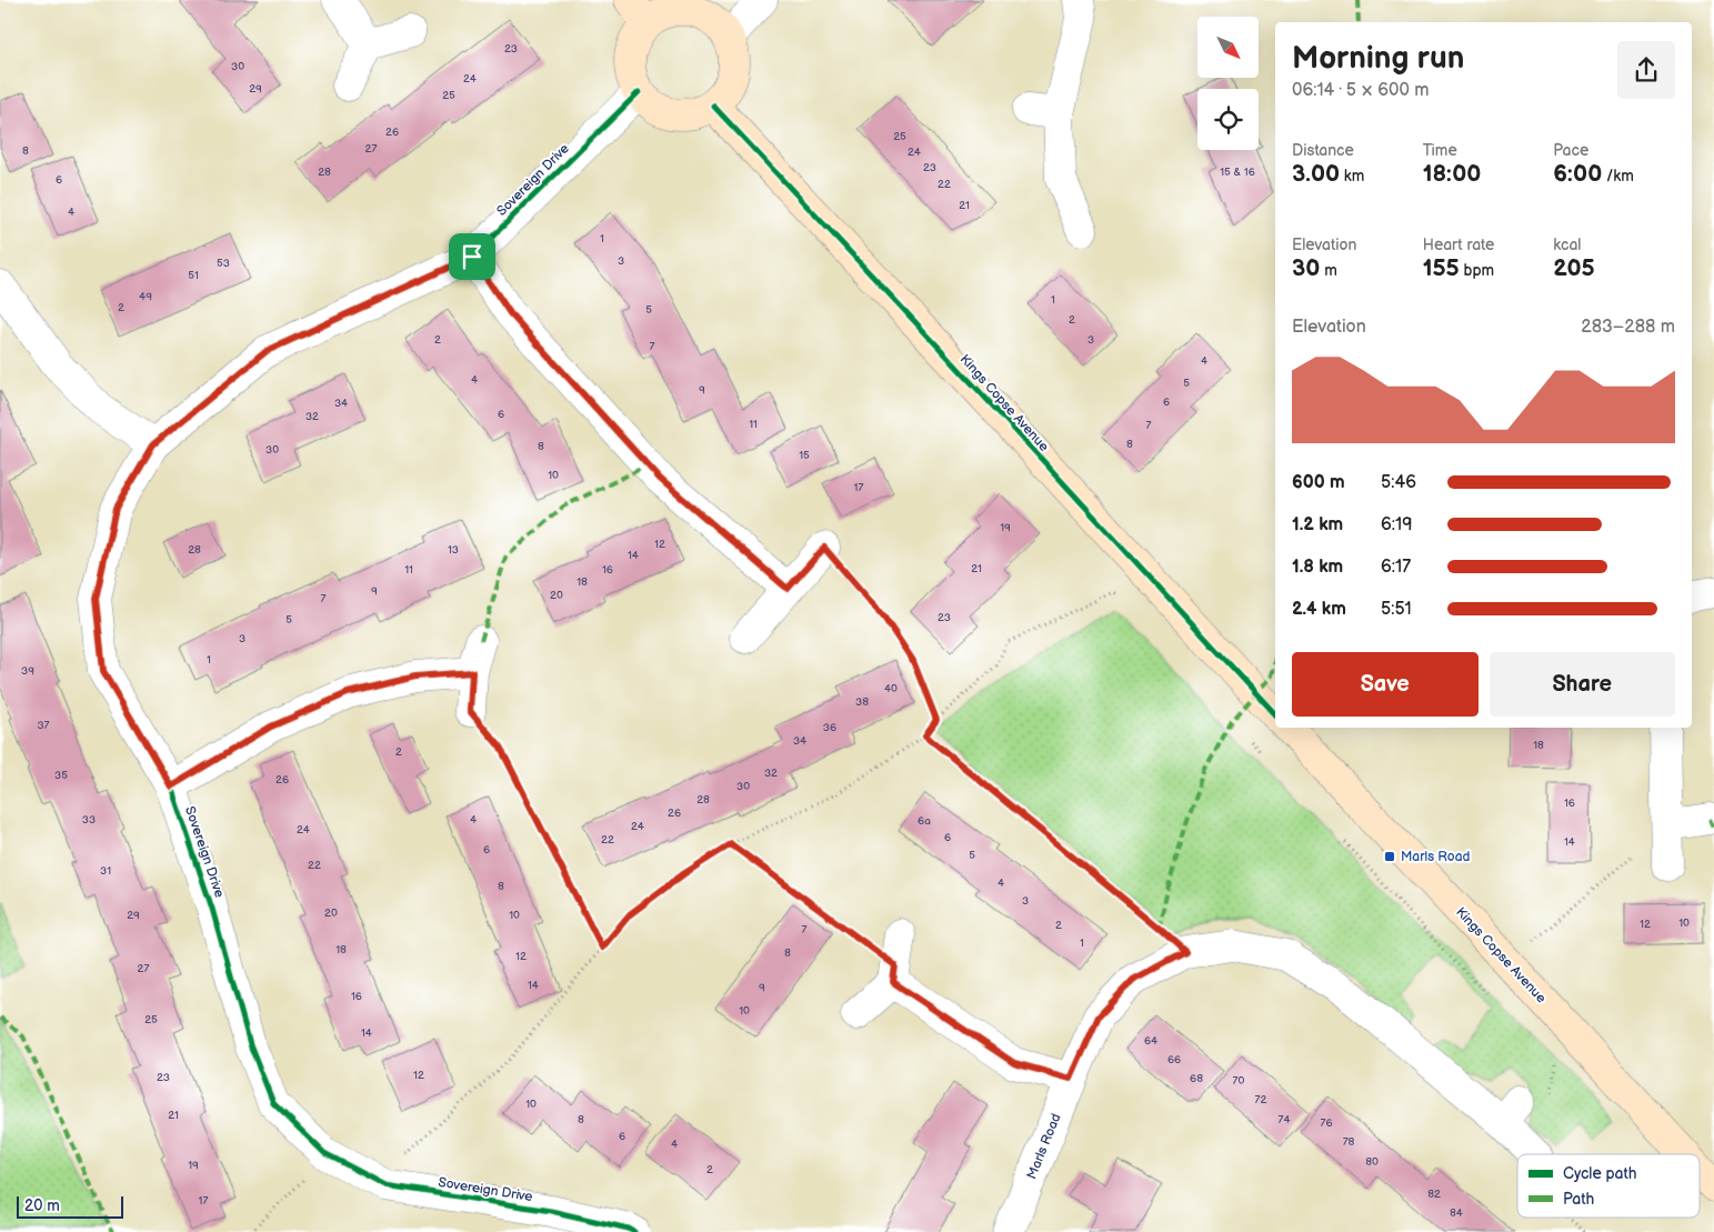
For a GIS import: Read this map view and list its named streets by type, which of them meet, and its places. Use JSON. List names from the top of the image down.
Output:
{
  "streets": {
    "street": ["Sovereign Drive", "Kings Copse Avenue", "Marls Road"]
  },
  "crossings": [
    ["Sovereign Drive", "Kings Copse Avenue"]
  ],
  "places": {
    "transit": ["Marls Road"]
  },
  "house_numbers": [
    "23",
    "30",
    "24",
    "29",
    "25",
    "26",
    "25",
    "27",
    "8",
    "24",
    "23",
    "28",
    "15 & 16",
    "6",
    "22",
    "21",
    "4",
    "1",
    "3",
    "53",
    "51",
    "49",
    "1",
    "2",
    "5",
    "2",
    "2",
    "3",
    "7",
    "4",
    "4",
    "5",
    "9",
    "6",
    "34",
    "6",
    "32",
    "11",
    "7",
    "8",
    "8",
    "30",
    "15",
    "10",
    "17",
    "19",
    "12",
    "28",
    "13",
    "14",
    "21",
    "11",
    "16",
    "18",
    "9",
    "20",
    "7",
    "23",
    "5",
    "3",
    "1",
    "39",
    "40",
    "38",
    "37",
    "36",
    "34",
    "18",
    "2",
    "32",
    "35",
    "26",
    "30",
    "28",
    "16",
    "26",
    "33",
    "4",
    "6a",
    "24",
    "24",
    "6",
    "22",
    "14",
    "6",
    "5",
    "22",
    "31",
    "4",
    "8",
    "3",
    "20",
    "29",
    "10",
    "10",
    "12",
    "2",
    "7",
    "1",
    "18",
    "8",
    "12",
    "27",
    "14",
    "9",
    "16",
    "10",
    "25",
    "14",
    "64",
    "66",
    "12",
    "23",
    "68",
    "70",
    "72",
    "10",
    "21",
    "8",
    "74",
    "76",
    "6",
    "78",
    "4",
    "80",
    "19",
    "2",
    "82",
    "17",
    "84"
  ],
  "legend": ["Cycle path", "Path"],
  "scale_bar": "20 m",
  "north": "bottom right",
  "page": {
    "heading": ["Morning run", "06:14 · 5 × 600 m"],
    "stats": [
      ["Distance", "3.00 km"],
      ["Time", "18:00"],
      ["Pace", "6:00 /km"],
      ["Elevation", "30 m"],
      ["Heart rate", "155 bpm"],
      ["kcal", "205"]
    ],
    "chart": ["Elevation", "283–288 m"],
    "list": [
      {
        "name": "600 m",
        "note": "5:46"
      },
      {
        "name": "1.2 km",
        "note": "6:19"
      },
      {
        "name": "1.8 km",
        "note": "6:17"
      },
      {
        "name": "2.4 km",
        "note": "5:51"
      }
    ],
    "buttons": ["Save", "Share"],
    "scale": "20 m"
  }
}
